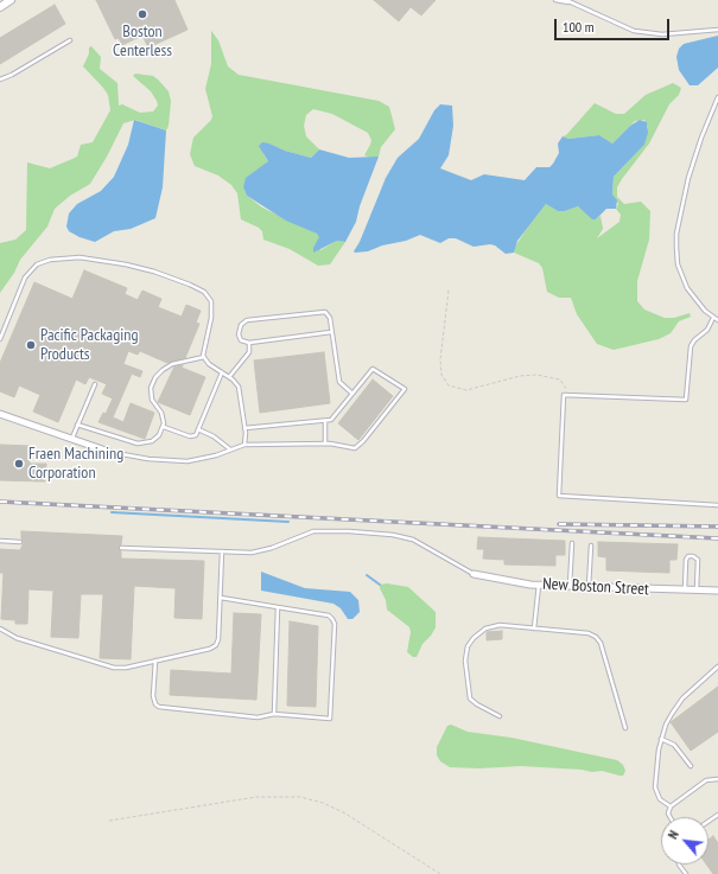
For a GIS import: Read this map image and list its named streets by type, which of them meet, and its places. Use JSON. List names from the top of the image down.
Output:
{
  "streets": {
    "street": ["New Boston Street"]
  },
  "places": ["Boston Centerless", "Pacific Packaging Products", "Fraen Machining Corporation"],
  "scale_bar": "100 m",
  "north": "top left"
}
